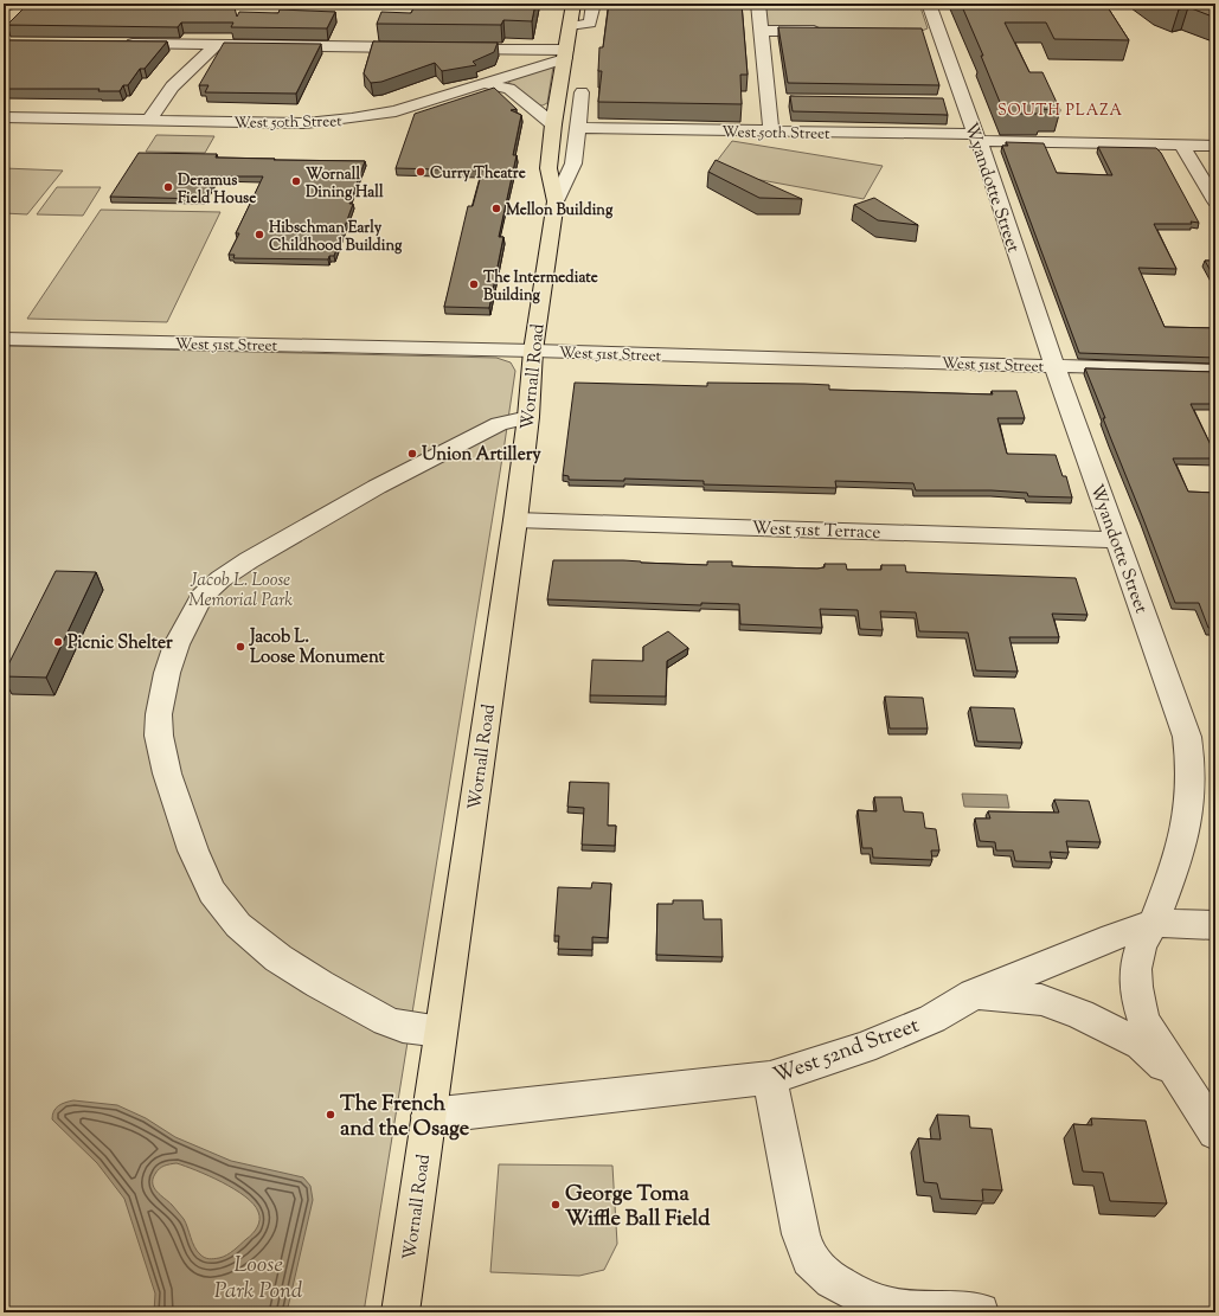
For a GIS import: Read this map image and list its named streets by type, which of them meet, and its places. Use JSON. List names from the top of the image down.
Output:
{
  "streets": {
    "main road": ["Wornall Road"],
    "street": [
      "West 50th Street",
      "Wyandotte Street",
      "West 51st Street",
      "West 51st Terrace",
      "West 52nd Street"
    ]
  },
  "crossings": [
    ["West 50th Street", "Wyandotte Street"],
    ["West 50th Street", "Wornall Road"],
    ["Wyandotte Street", "West 51st Street"],
    ["Wyandotte Street", "West 51st Terrace"],
    ["Wyandotte Street", "West 52nd Street"],
    ["West 51st Street", "Wornall Road"],
    ["Wornall Road", "West 51st Terrace"],
    ["Wornall Road", "West 52nd Street"]
  ],
  "districts": ["SOUTH PLAZA"],
  "water": ["Loose Park Pond"],
  "parks": ["Jacob L. Loose Memorial Park"],
  "places": [
    "Curry Theatre",
    "Wornall Dining Hall",
    "Deramus Field House",
    "Mellon Building",
    "Hibschman Early Childhood Building",
    "The Intermediate Building",
    "Union Artillery",
    "Picnic Shelter",
    "Jacob L. Loose Monument",
    "The French and the Osage",
    "George Toma Wiffle Ball Field"
  ]
}
